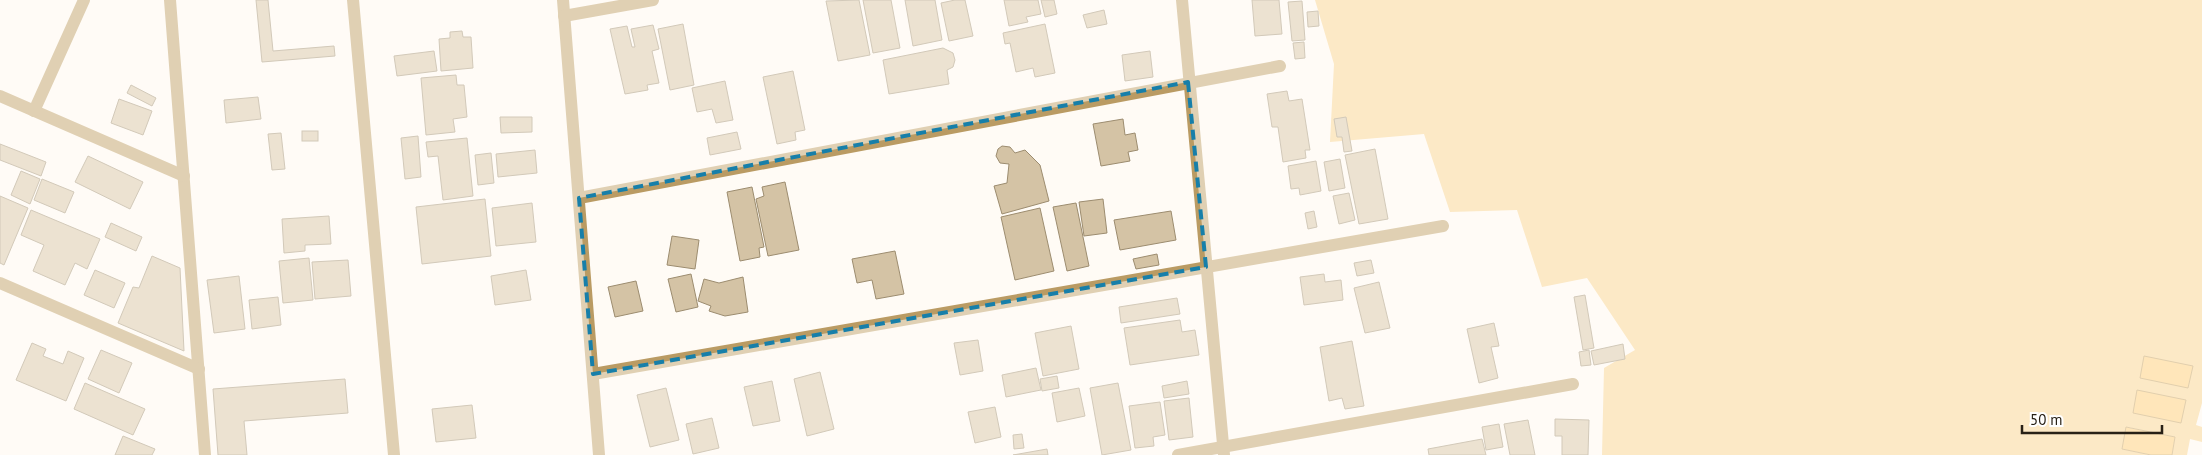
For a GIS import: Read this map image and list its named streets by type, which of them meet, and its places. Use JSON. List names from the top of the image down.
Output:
{
  "scale_bar": "50 m"
}
